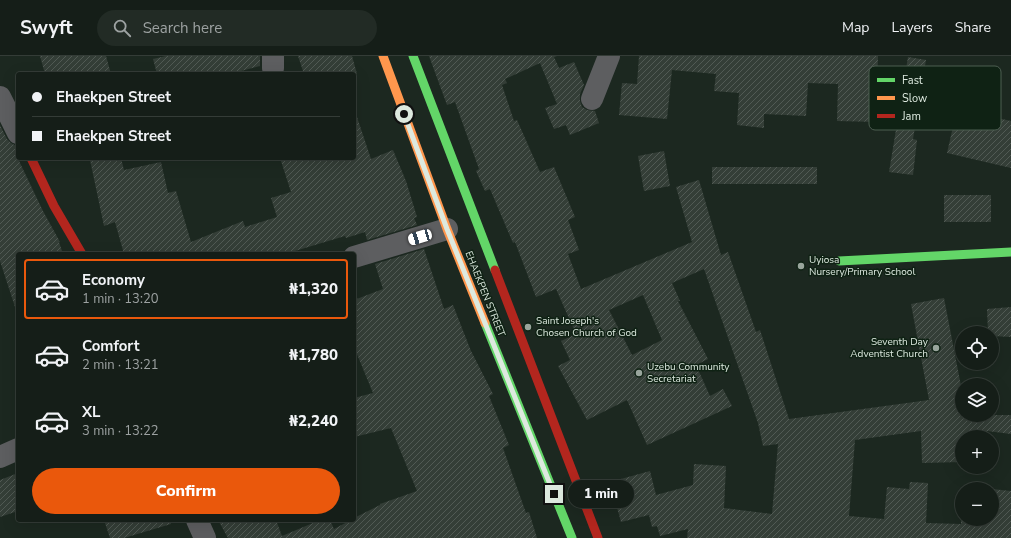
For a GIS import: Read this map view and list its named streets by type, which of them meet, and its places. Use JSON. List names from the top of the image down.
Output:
{
  "streets": {
    "street": ["EHAEKPEN STREET"]
  },
  "places": [
    "Uyiosa Nursery/Primary School",
    "Saint Joseph's Chosen Church of God",
    "Seventh Day Adventist Church",
    "Uzebu Community Secretariat"
  ],
  "legend": ["Fast", "Slow", "Jam"],
  "page": {
    "header": "Swyft",
    "search": "Search here",
    "nav": ["Map", "Layers", "Share"],
    "banner": ["Ehaekpen Street", "Ehaekpen Street"],
    "list": [
      {
        "name": "Economy",
        "note": "1 min · 13:20",
        "value": "₦1,320"
      },
      {
        "name": "Comfort",
        "note": "2 min · 13:21",
        "value": "₦1,780"
      },
      {
        "name": "XL",
        "note": "3 min · 13:22",
        "value": "₦2,240"
      }
    ],
    "map_buttons": ["+", "−"],
    "buttons": "Confirm",
    "bubble": "1 min"
  }
}
